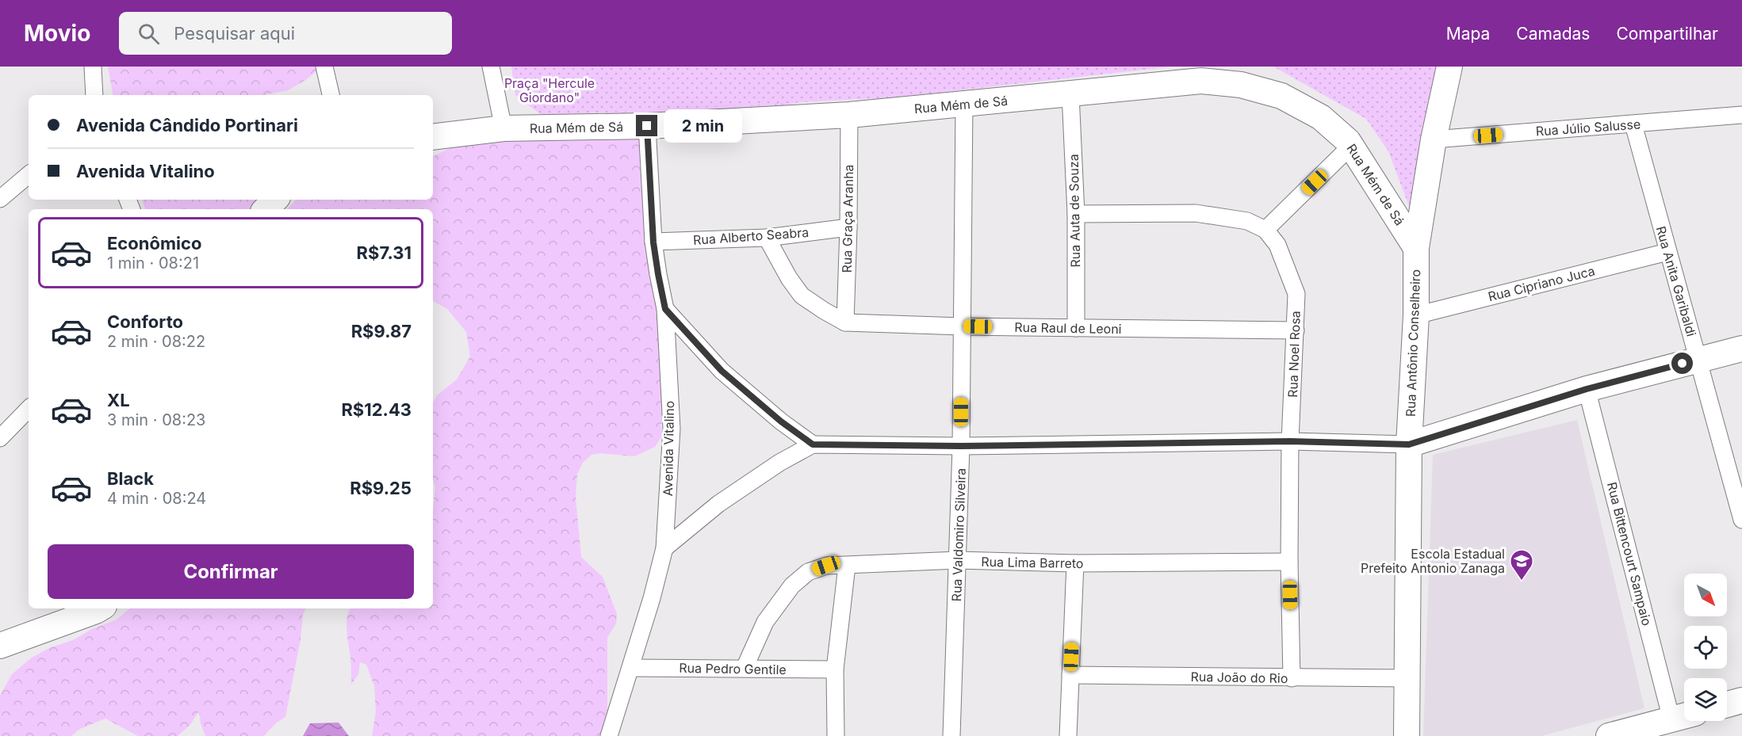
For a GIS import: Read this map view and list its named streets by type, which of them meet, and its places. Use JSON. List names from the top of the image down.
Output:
{
  "streets": {
    "street": [
      "Rua Mém de Sá",
      "Rua Júlio Salusse",
      "Rua Auta de Souza",
      "Rua Graça Aranha",
      "Rua Alberto Seabra",
      "Rua Anita Garibaldi",
      "Rua Cipriano Juca",
      "Rua Raul de Leoni",
      "Rua Antônio Conselheiro",
      "Rua Noel Rosa",
      "Avenida Vitalino",
      "Rua Valdomiro Silveira",
      "Rua Bittencourt Sampaio",
      "Rua Lima Barreto",
      "Rua Pedro Gentile",
      "Rua João do Rio"
    ]
  },
  "crossings": [
    ["Rua Mém de Sá", "Rua Auta de Souza"],
    ["Rua Mém de Sá", "Rua Graça Aranha"],
    ["Rua Mém de Sá", "Rua Antônio Conselheiro"],
    ["Rua Mém de Sá", "Avenida Vitalino"],
    ["Rua Mém de Sá", "Rua Valdomiro Silveira"],
    ["Rua Júlio Salusse", "Rua Anita Garibaldi"],
    ["Rua Júlio Salusse", "Rua Antônio Conselheiro"],
    ["Rua Auta de Souza", "Rua Raul de Leoni"],
    ["Rua Graça Aranha", "Rua Alberto Seabra"],
    ["Rua Graça Aranha", "Rua Raul de Leoni"],
    ["Rua Alberto Seabra", "Rua Raul de Leoni"],
    ["Rua Alberto Seabra", "Avenida Vitalino"],
    ["Rua Anita Garibaldi", "Rua Cipriano Juca"],
    ["Rua Cipriano Juca", "Rua Antônio Conselheiro"],
    ["Rua Raul de Leoni", "Rua Noel Rosa"],
    ["Rua Raul de Leoni", "Rua Valdomiro Silveira"],
    ["Rua Antônio Conselheiro", "Rua João do Rio"],
    ["Rua Noel Rosa", "Rua Lima Barreto"],
    ["Rua Noel Rosa", "Rua João do Rio"],
    ["Avenida Vitalino", "Rua Pedro Gentile"],
    ["Rua Valdomiro Silveira", "Rua Lima Barreto"],
    ["Rua Lima Barreto", "Rua Pedro Gentile"]
  ],
  "parks": ["Praça \"Hercule Giordano\""],
  "places": {
    "school or university": ["Escola Estadual Prefeito Antonio Zanaga"]
  },
  "north": "bottom right",
  "page": {
    "header": "Movio",
    "search": "Pesquisar aqui",
    "nav": ["Mapa", "Camadas", "Compartilhar"],
    "banner": ["Avenida Cândido Portinari", "Avenida Vitalino"],
    "bubble": "2 min",
    "list": [
      {
        "name": "Econômico",
        "note": "1 min · 08:21",
        "value": "R$7.31"
      },
      {
        "name": "Conforto",
        "note": "2 min · 08:22",
        "value": "R$9.87"
      },
      {
        "name": "XL",
        "note": "3 min · 08:23",
        "value": "R$12.43"
      },
      {
        "name": "Black",
        "note": "4 min · 08:24",
        "value": "R$9.25"
      }
    ],
    "buttons": "Confirmar"
  }
}
